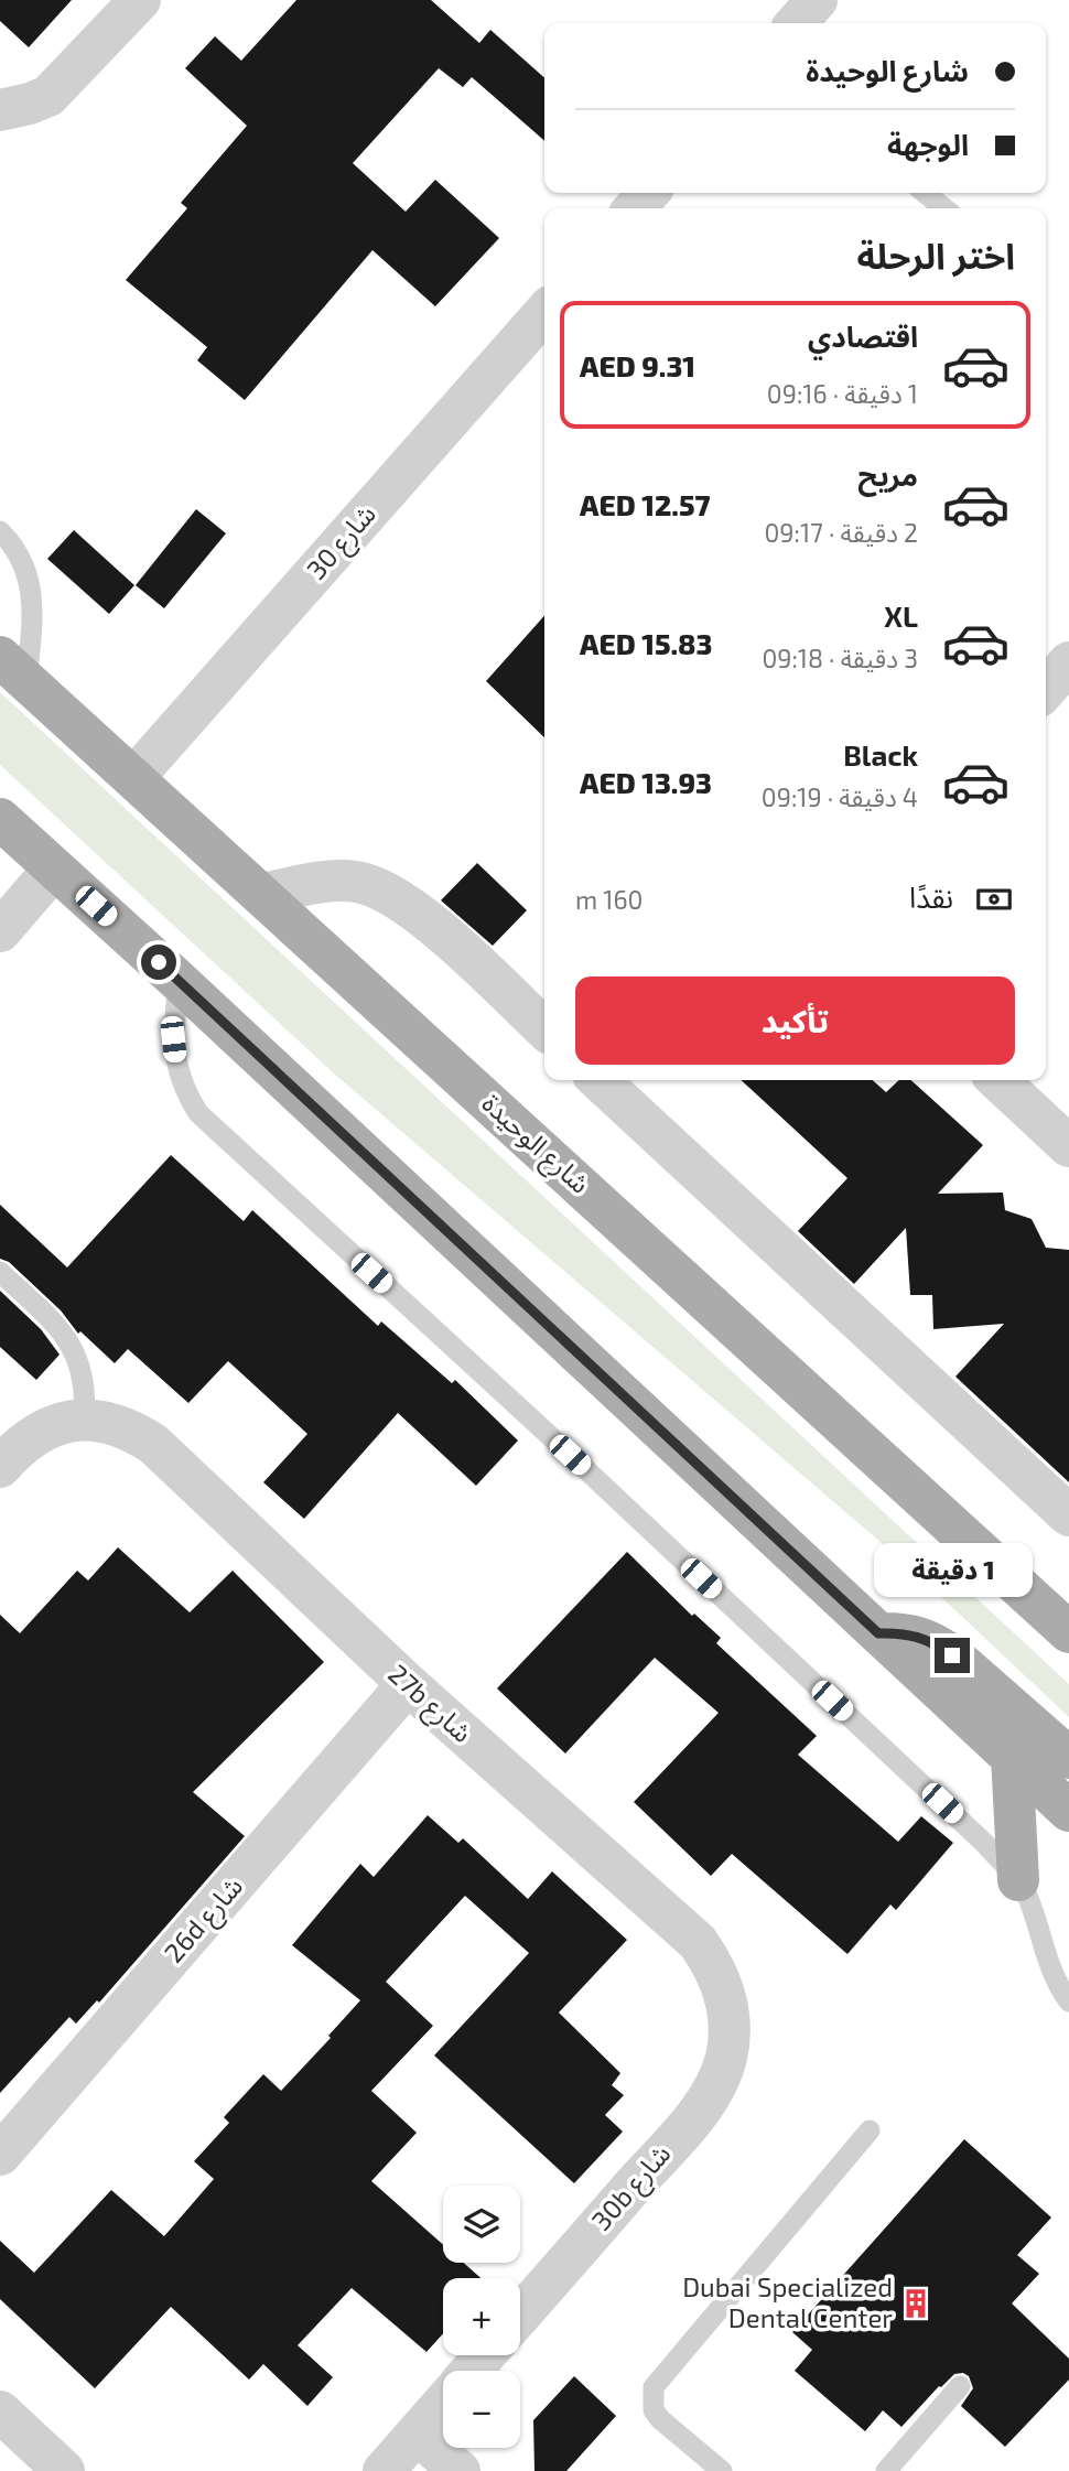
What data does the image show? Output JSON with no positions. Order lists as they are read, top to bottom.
{
  "streets": {
    "main road": ["شارع الوحيدة"],
    "street": [
      "شارع 30",
      "27b شارع",
      "26d شارع",
      "30b شارع"
    ]
  },
  "crossings": [
    ["شارع 30", "شارع الوحيدة"],
    ["27b شارع", "26d شارع"],
    ["27b شارع", "30b شارع"]
  ],
  "places": {
    "building": ["Dubai Specialized Dental Center"]
  },
  "page": {
    "banner": ["شارع الوحيدة", "الوجهة"],
    "heading": "اختر الرحلة",
    "list": [
      {
        "name": "اقتصادي",
        "note": "1 دقيقة · 09:16",
        "value": "AED 9.31"
      },
      {
        "name": "مريح",
        "note": "2 دقيقة · 09:17",
        "value": "AED 12.57"
      },
      {
        "name": "XL",
        "note": "3 دقيقة · 09:18",
        "value": "AED 15.83"
      },
      {
        "name": "Black",
        "note": "4 دقيقة · 09:19",
        "value": "AED 13.93"
      }
    ],
    "pay": ["نقدًا", "160 m"],
    "buttons": "تأكيد",
    "bubble": "1 دقيقة",
    "map_buttons": ["+", "−"]
  }
}
